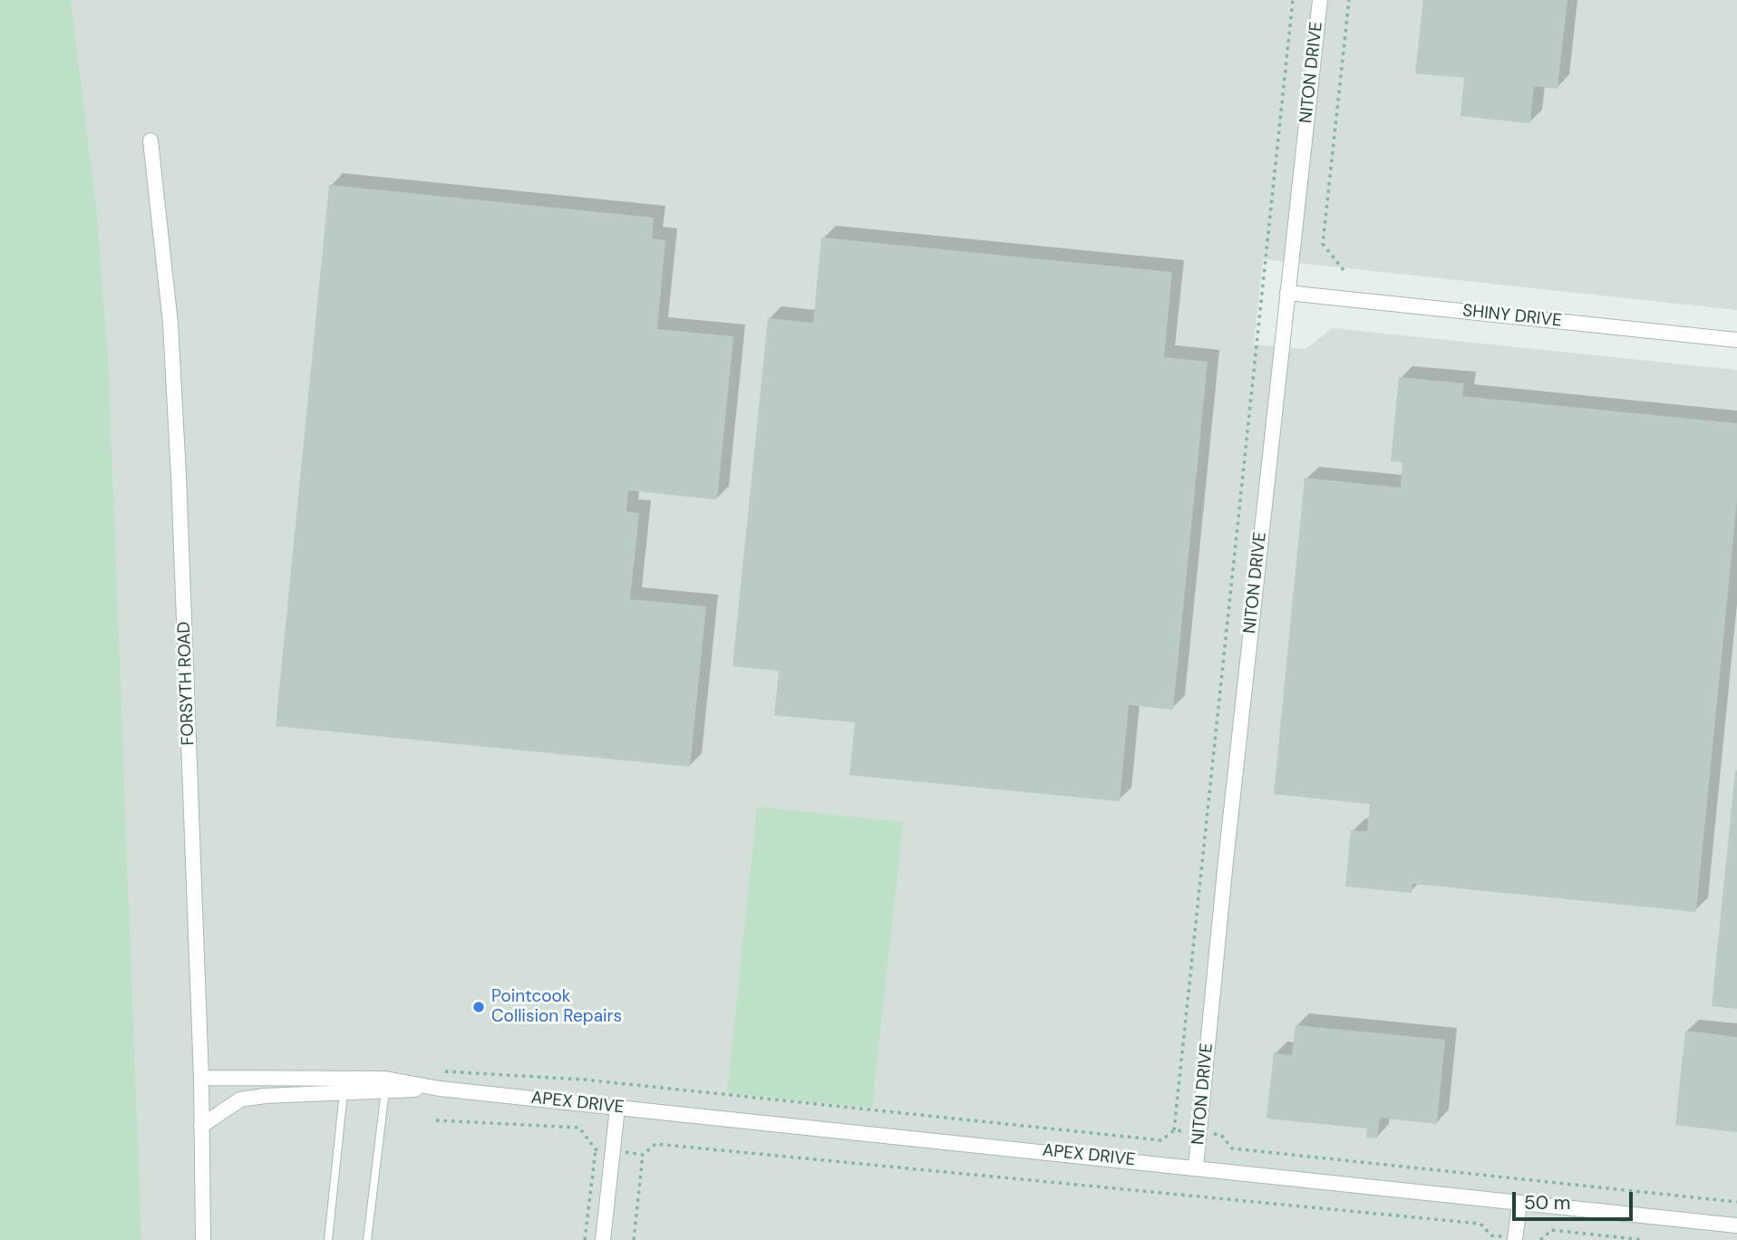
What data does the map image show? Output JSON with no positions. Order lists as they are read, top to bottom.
{
  "streets": {
    "street": [
      "NITON DRIVE",
      "SHINY DRIVE",
      "FORSYTH ROAD",
      "APEX DRIVE"
    ]
  },
  "crossings": [
    ["NITON DRIVE", "SHINY DRIVE"],
    ["NITON DRIVE", "APEX DRIVE"],
    ["FORSYTH ROAD", "APEX DRIVE"]
  ],
  "places": ["Pointcook Collision Repairs"],
  "scale_bar": "50 m"
}
